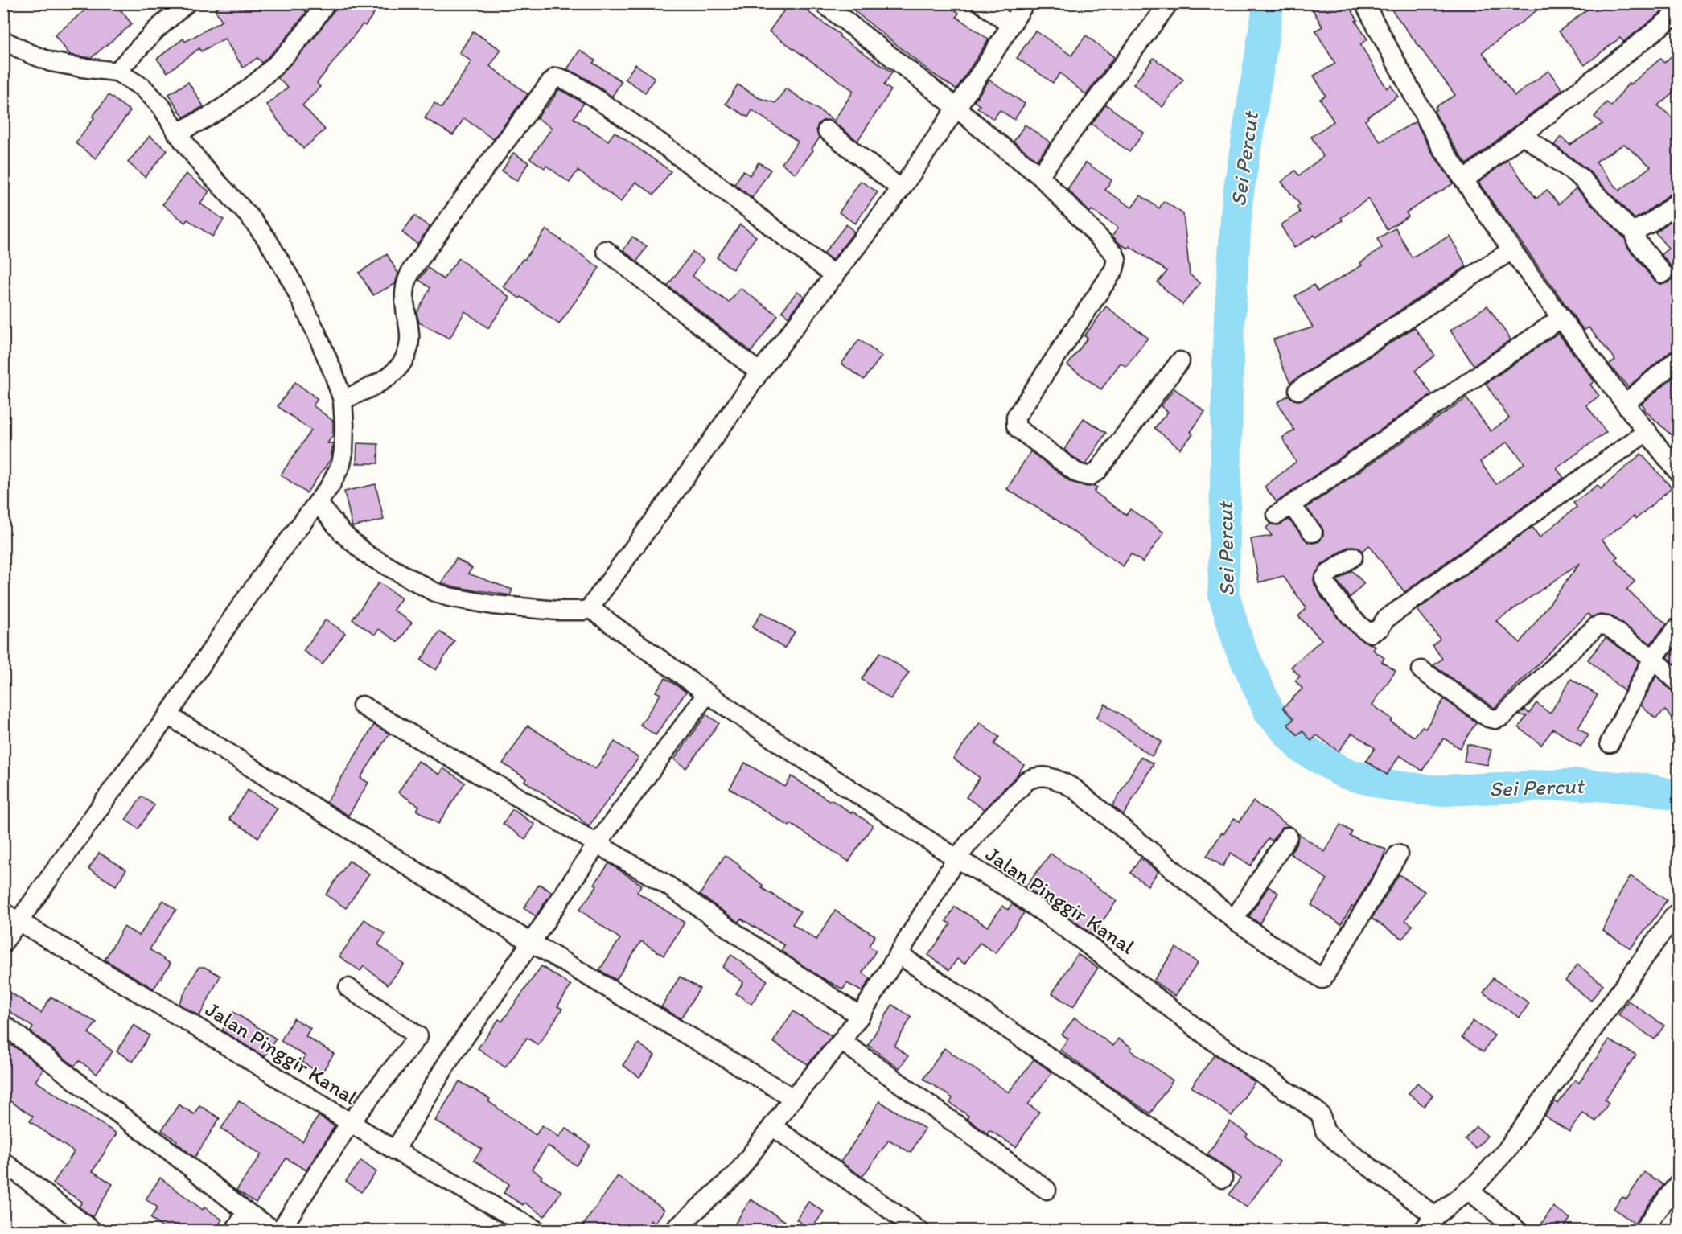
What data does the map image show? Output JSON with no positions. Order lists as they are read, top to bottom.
{
  "streets": {
    "street": ["Jalan Pinggir Kanal"]
  },
  "water": ["Sei Percut"]
}
